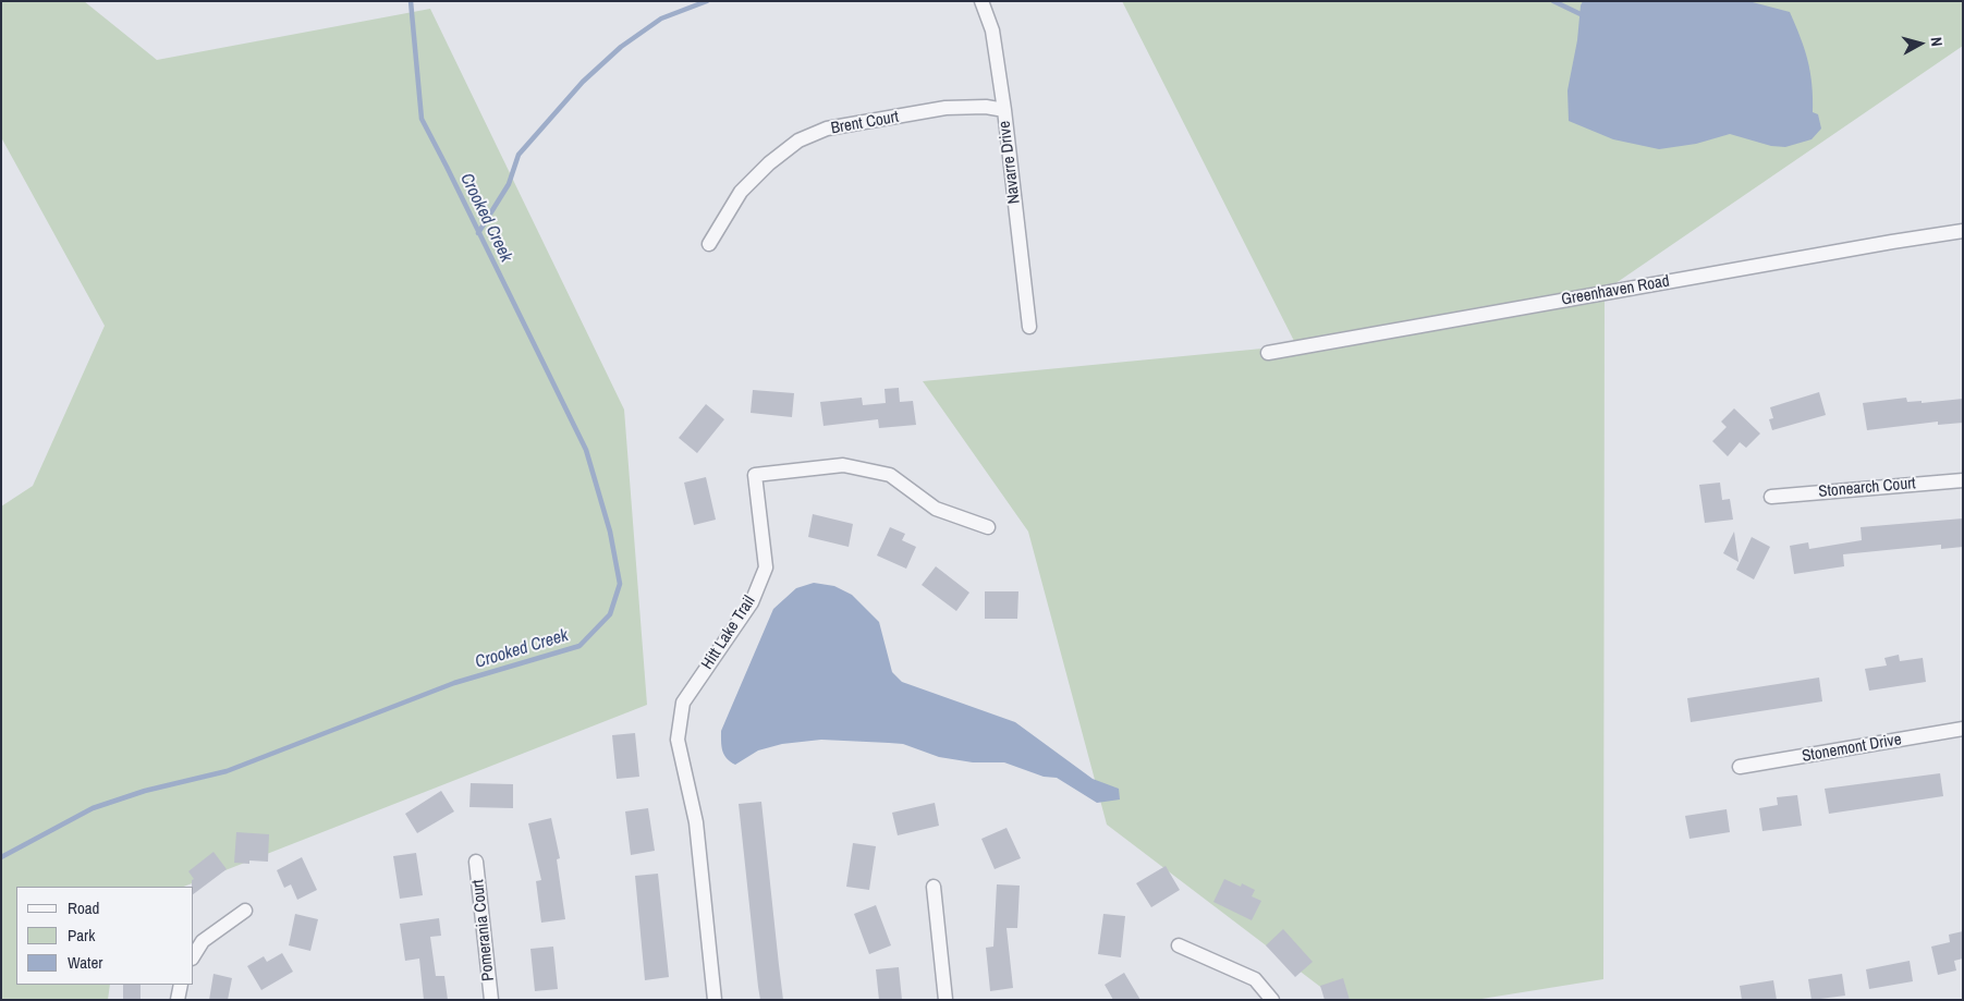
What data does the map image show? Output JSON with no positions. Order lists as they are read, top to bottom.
{
  "streets": {
    "street": [
      "Brent Court",
      "Navarre Drive",
      "Greenhaven Road",
      "Stonearch Court",
      "Hitt Lake Trail",
      "Stonemont Drive",
      "Pomerania Court"
    ]
  },
  "crossings": [
    ["Brent Court", "Navarre Drive"]
  ],
  "water": ["Crooked Creek"],
  "legend": ["Road", "Park", "Water"],
  "north": "right"
}
